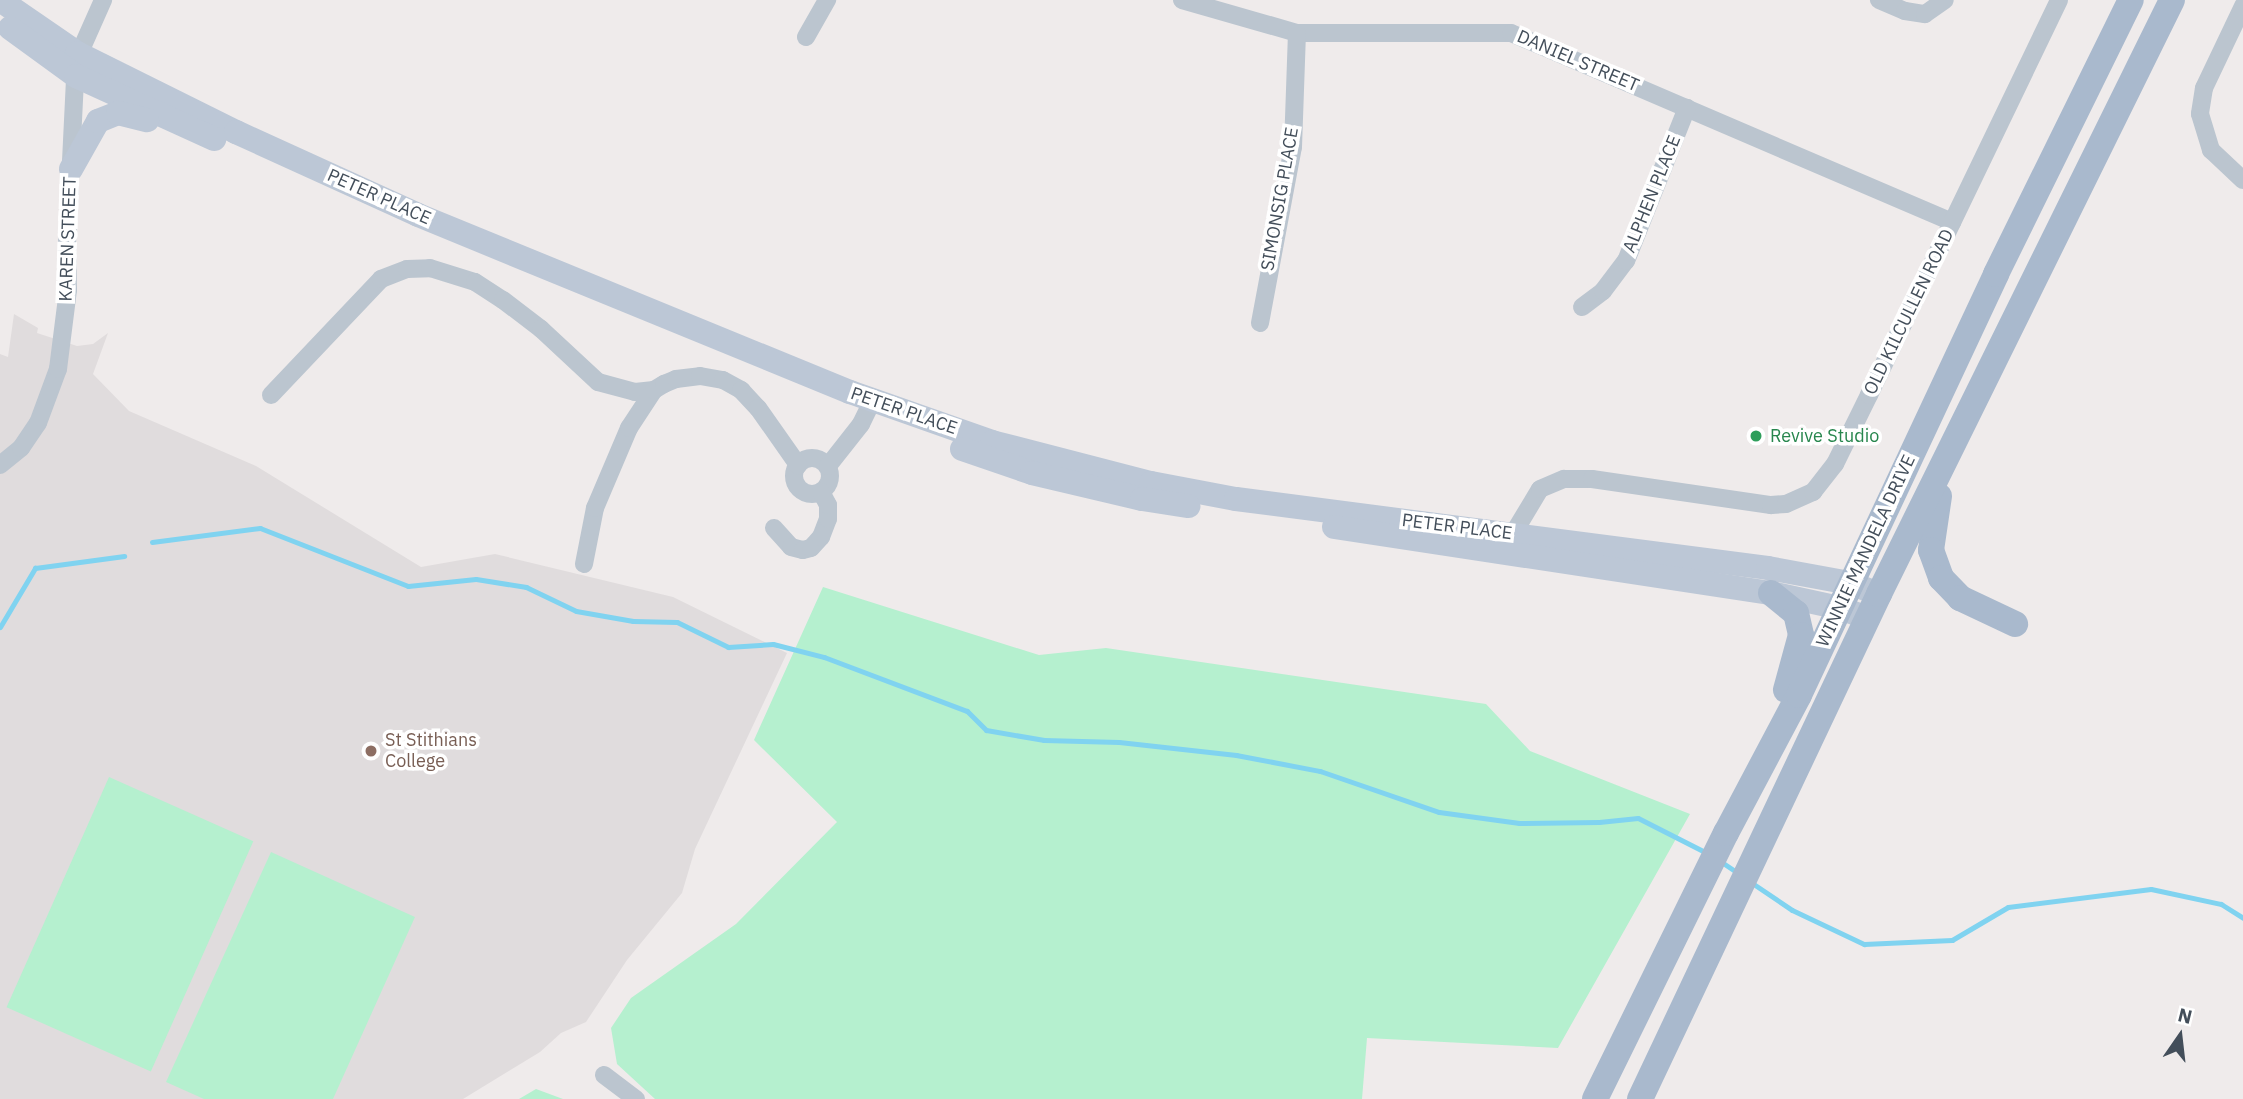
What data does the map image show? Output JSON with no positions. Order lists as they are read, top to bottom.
{
  "streets": {
    "main road": ["PETER PLACE", "WINNIE MANDELA DRIVE"],
    "street": [
      "DANIEL STREET",
      "ALPHEN PLACE",
      "SIMONSIG PLACE",
      "KAREN STREET",
      "OLD KILCULLEN ROAD"
    ]
  },
  "crossings": [
    ["DANIEL STREET", "ALPHEN PLACE"],
    ["DANIEL STREET", "SIMONSIG PLACE"],
    ["DANIEL STREET", "OLD KILCULLEN ROAD"],
    ["PETER PLACE", "KAREN STREET"],
    ["PETER PLACE", "OLD KILCULLEN ROAD"],
    ["PETER PLACE", "WINNIE MANDELA DRIVE"]
  ],
  "places": ["Revive Studio", "St Stithians College"],
  "north": "top"
}
